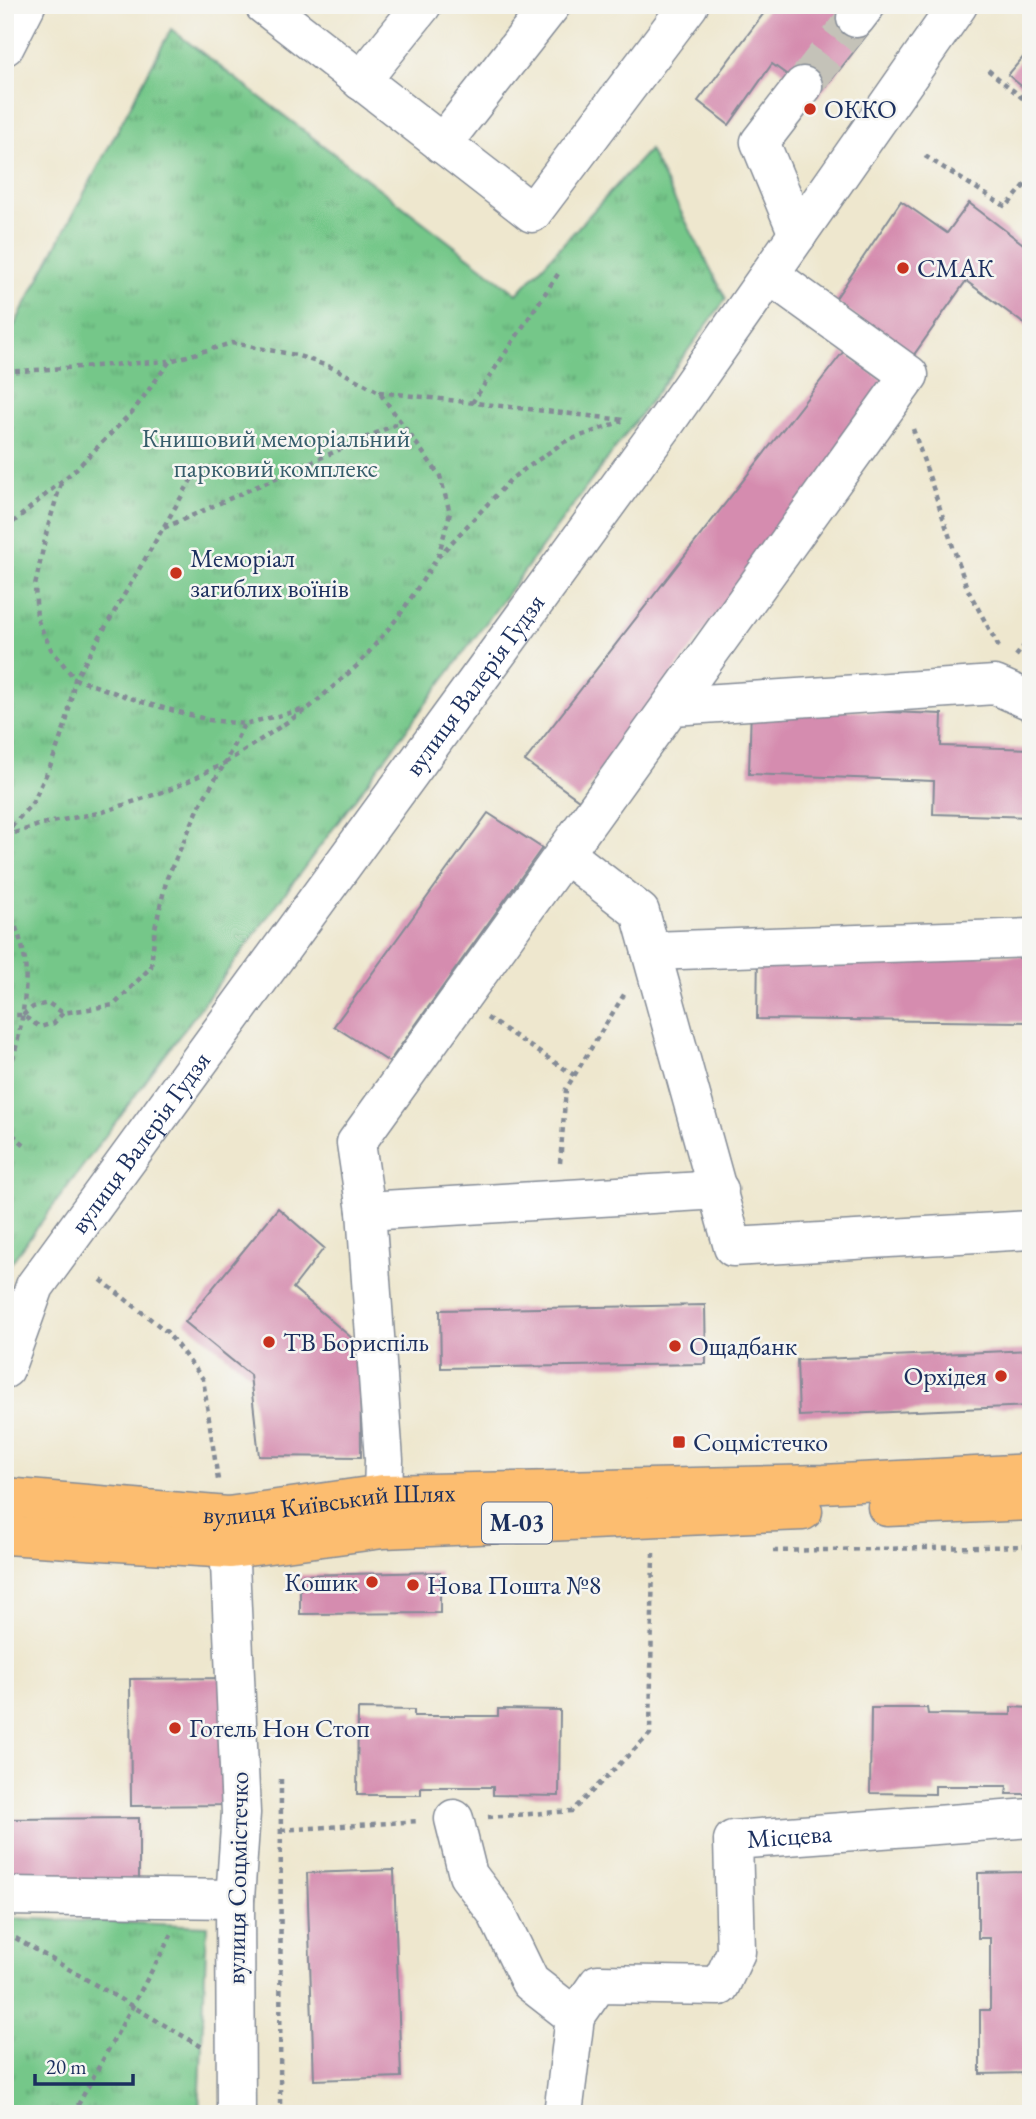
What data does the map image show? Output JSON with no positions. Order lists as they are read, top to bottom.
{
  "streets": {
    "highway": ["вулиця Київський Шлях", "М-03"],
    "street": ["вулиця Валерія Гудзя", "Місцева", "вулиця Соцмістечко"]
  },
  "crossings": [
    ["вулиця Київський Шлях", "вулиця Соцмістечко"]
  ],
  "parks": ["Книшовий меморіальний парковий комплекс"],
  "places": {
    "other": [
      "ОККО",
      "СМАК",
      "Меморіал загиблих воїнів",
      "ТВ Бориспіль",
      "Ощадбанк",
      "Орхідея",
      "Кошик",
      "Нова Пошта №8",
      "Готель Нон Стоп"
    ],
    "transit": ["Соцмістечко"]
  },
  "scale_bar": "20 m"
}
